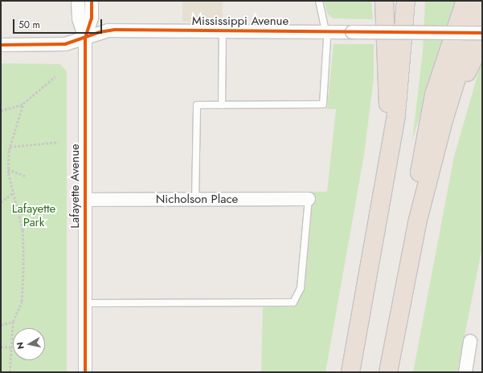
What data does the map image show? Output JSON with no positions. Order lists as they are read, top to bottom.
{
  "streets": {
    "street": ["Mississippi Avenue", "Lafayette Avenue", "Nicholson Place"]
  },
  "crossings": [
    ["Mississippi Avenue", "Lafayette Avenue"],
    ["Lafayette Avenue", "Nicholson Place"]
  ],
  "parks": ["Lafayette Park"],
  "scale_bar": "50 m",
  "north": "left"
}
